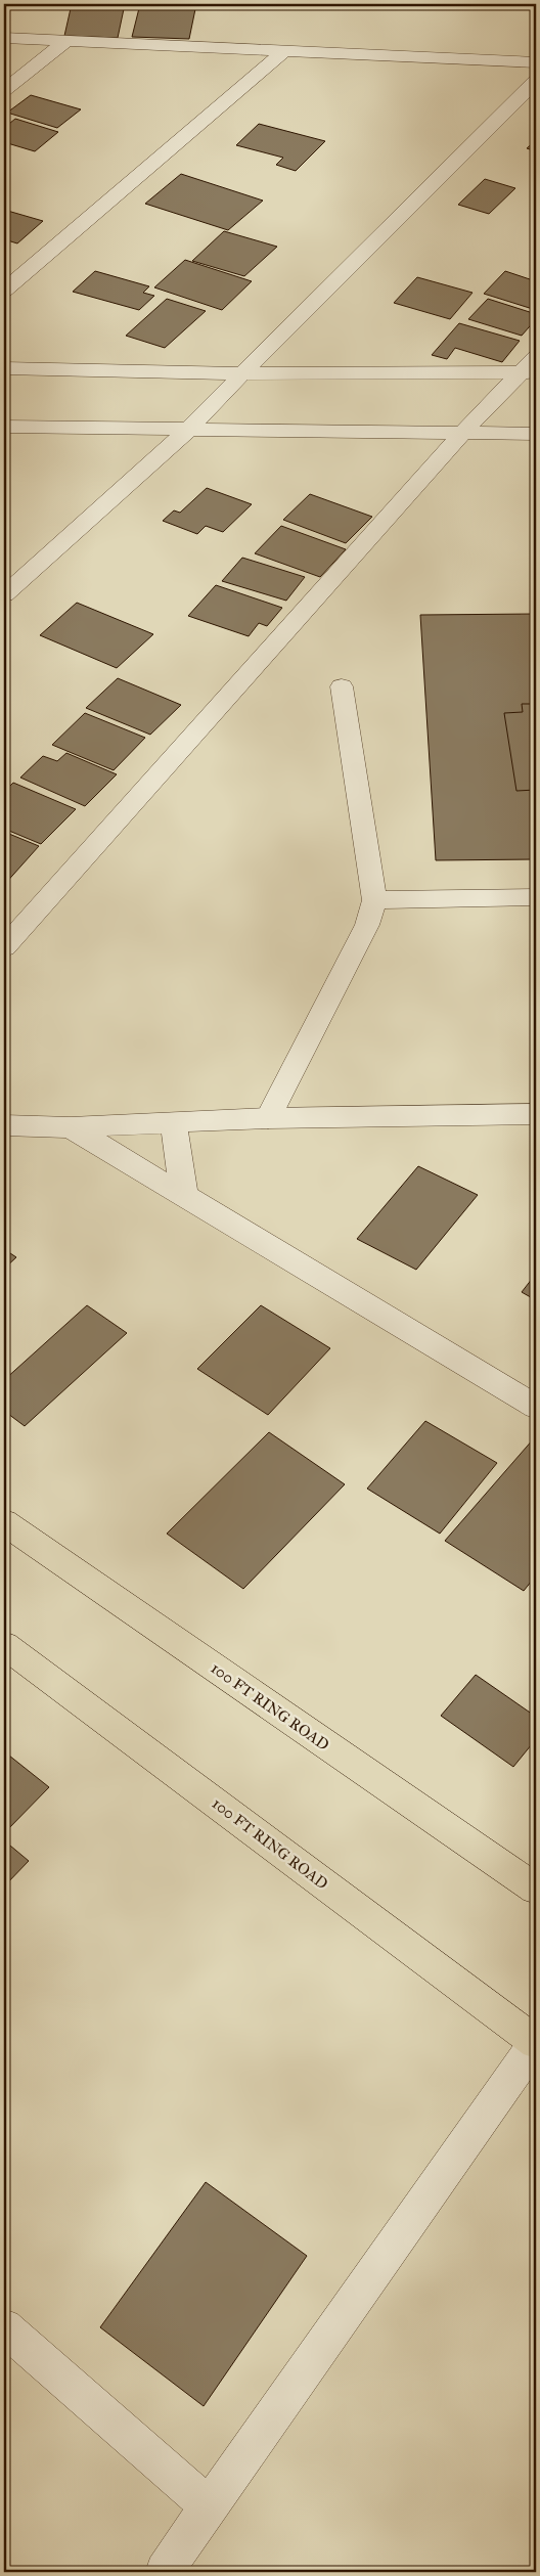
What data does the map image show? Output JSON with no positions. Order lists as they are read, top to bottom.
{
  "streets": {
    "main road": ["100 FT RING ROAD"]
  }
}
